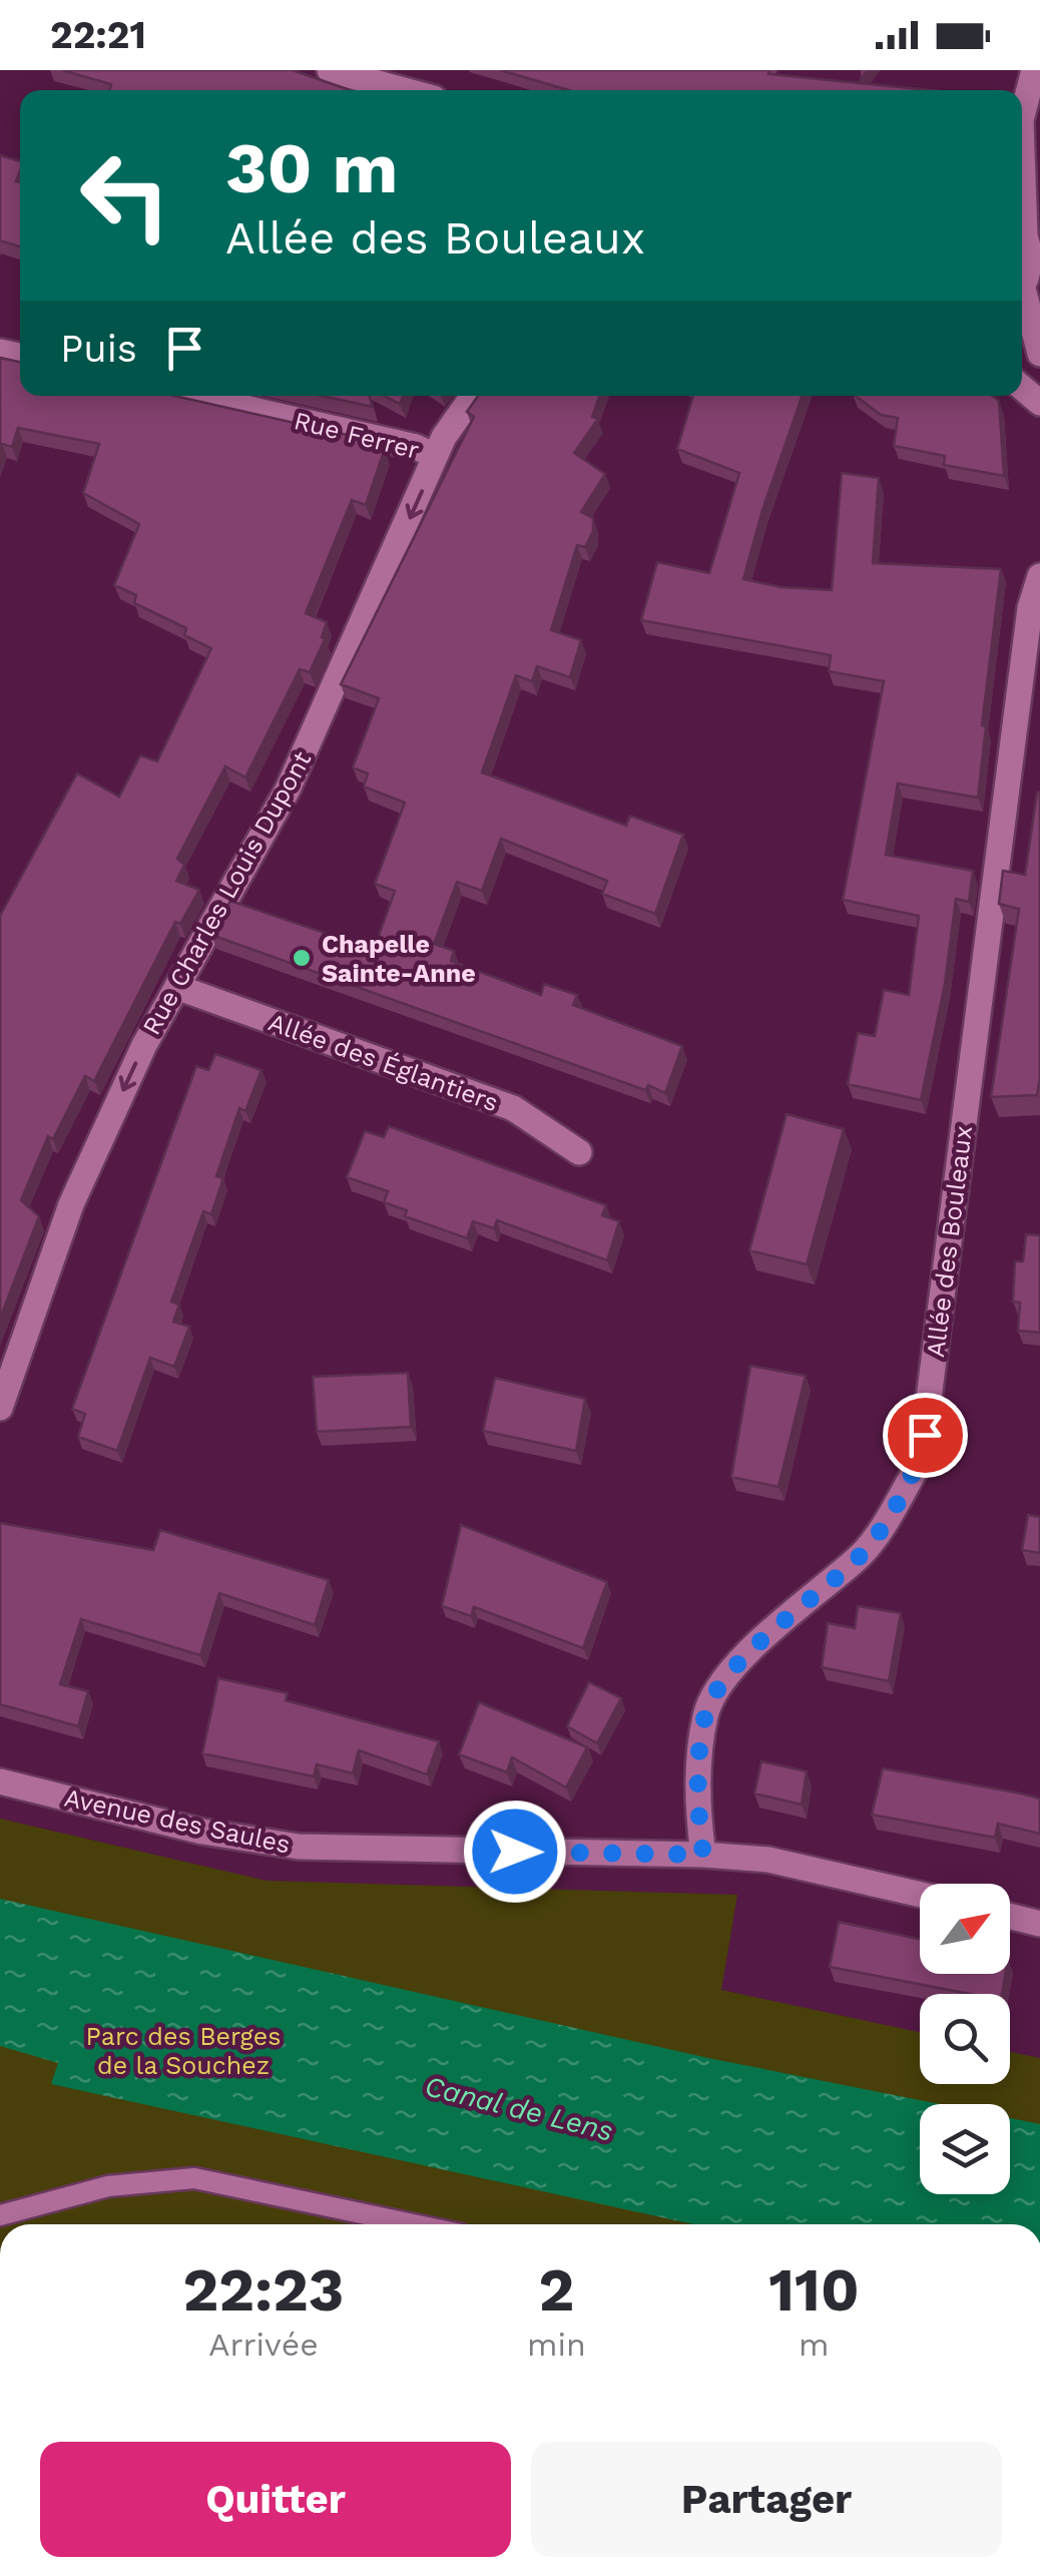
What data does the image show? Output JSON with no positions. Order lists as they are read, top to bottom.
{
  "streets": {
    "street": [
      "Rue Ferrer",
      "Rue Charles Louis Dupont",
      "Allée des Églantiers",
      "Allée des Bouleaux",
      "Avenue des Saules"
    ]
  },
  "crossings": [
    ["Rue Ferrer", "Rue Charles Louis Dupont"],
    ["Rue Charles Louis Dupont", "Allée des Églantiers"],
    ["Allée des Bouleaux", "Avenue des Saules"]
  ],
  "one_way": ["Rue Charles Louis Dupont"],
  "water": ["Canal de Lens"],
  "parks": ["Parc des Berges de la Souchez"],
  "places": ["Chapelle Sainte-Anne"],
  "north": "top right",
  "page": {
    "status": "22:21",
    "turn": ["30 m", "Allée des Bouleaux"],
    "then": "Puis",
    "eta": [
      "22:23",
      "Arrivée",
      "2",
      "min",
      "110",
      "m"
    ],
    "buttons": ["Quitter", "Partager"]
  }
}
